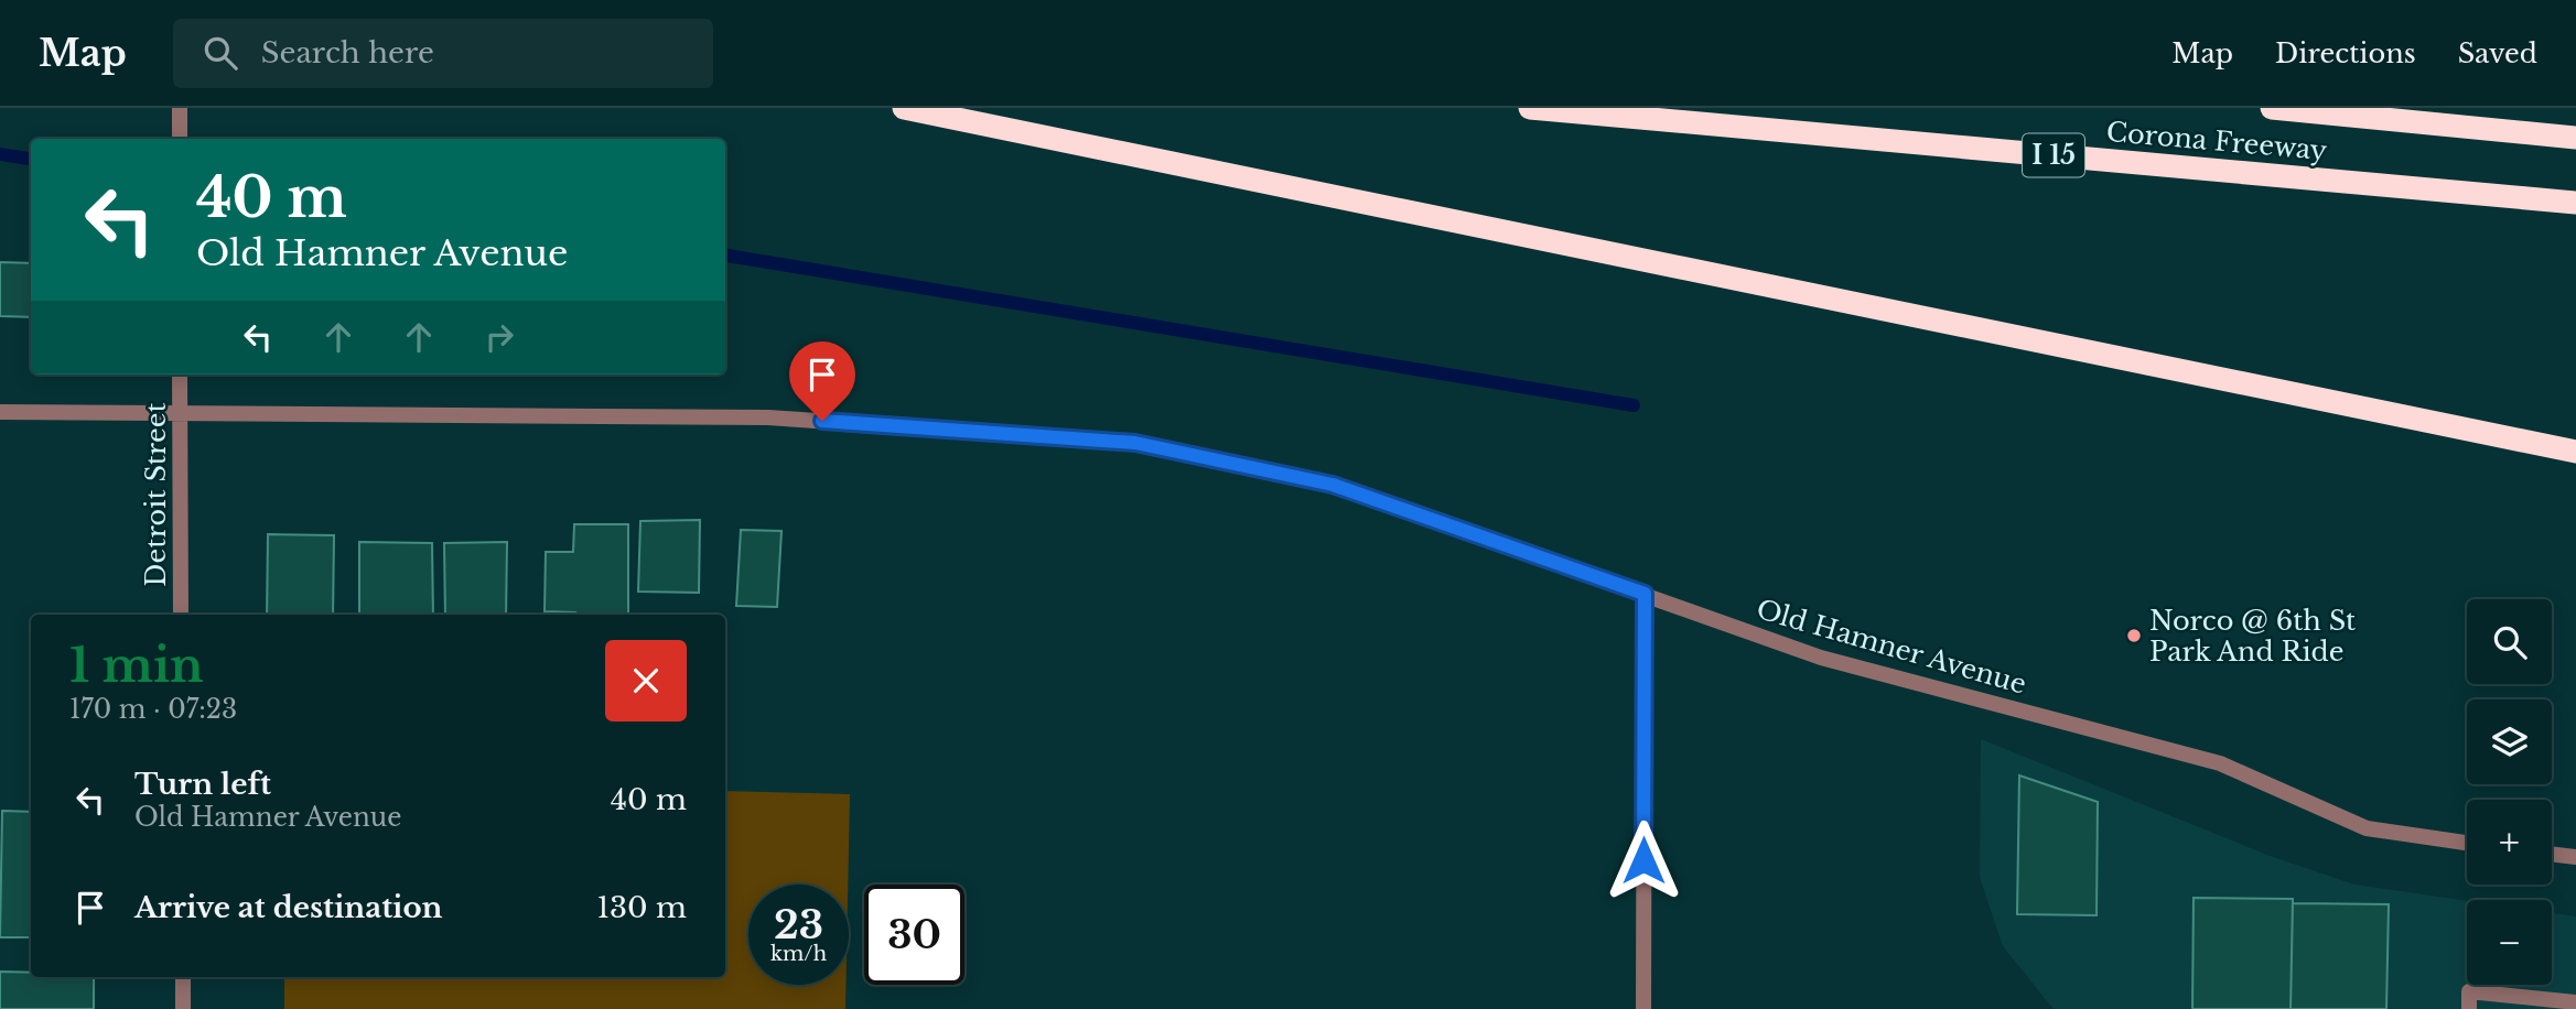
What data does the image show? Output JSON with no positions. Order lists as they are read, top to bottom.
{
  "streets": {
    "highway": ["Corona Freeway", "I 15"],
    "street": ["Detroit Street", "Old Hamner Avenue"]
  },
  "crossings": [
    ["Detroit Street", "Old Hamner Avenue"]
  ],
  "places": ["Norco @ 6th St Park And Ride"],
  "page": {
    "header": "Map",
    "search": "Search here",
    "nav": ["Map", "Directions", "Saved"],
    "turn": ["40 m", "Old Hamner Avenue"],
    "map_buttons": ["+", "−"],
    "heading": ["1 min", "170 m · 07:23"],
    "list": [
      {
        "name": "Turn left",
        "note": "Old Hamner Avenue",
        "value": "40 m"
      },
      {
        "name": "Arrive at destination",
        "value": "130 m"
      }
    ],
    "speed": "23 km/h",
    "limit": "30"
  }
}
